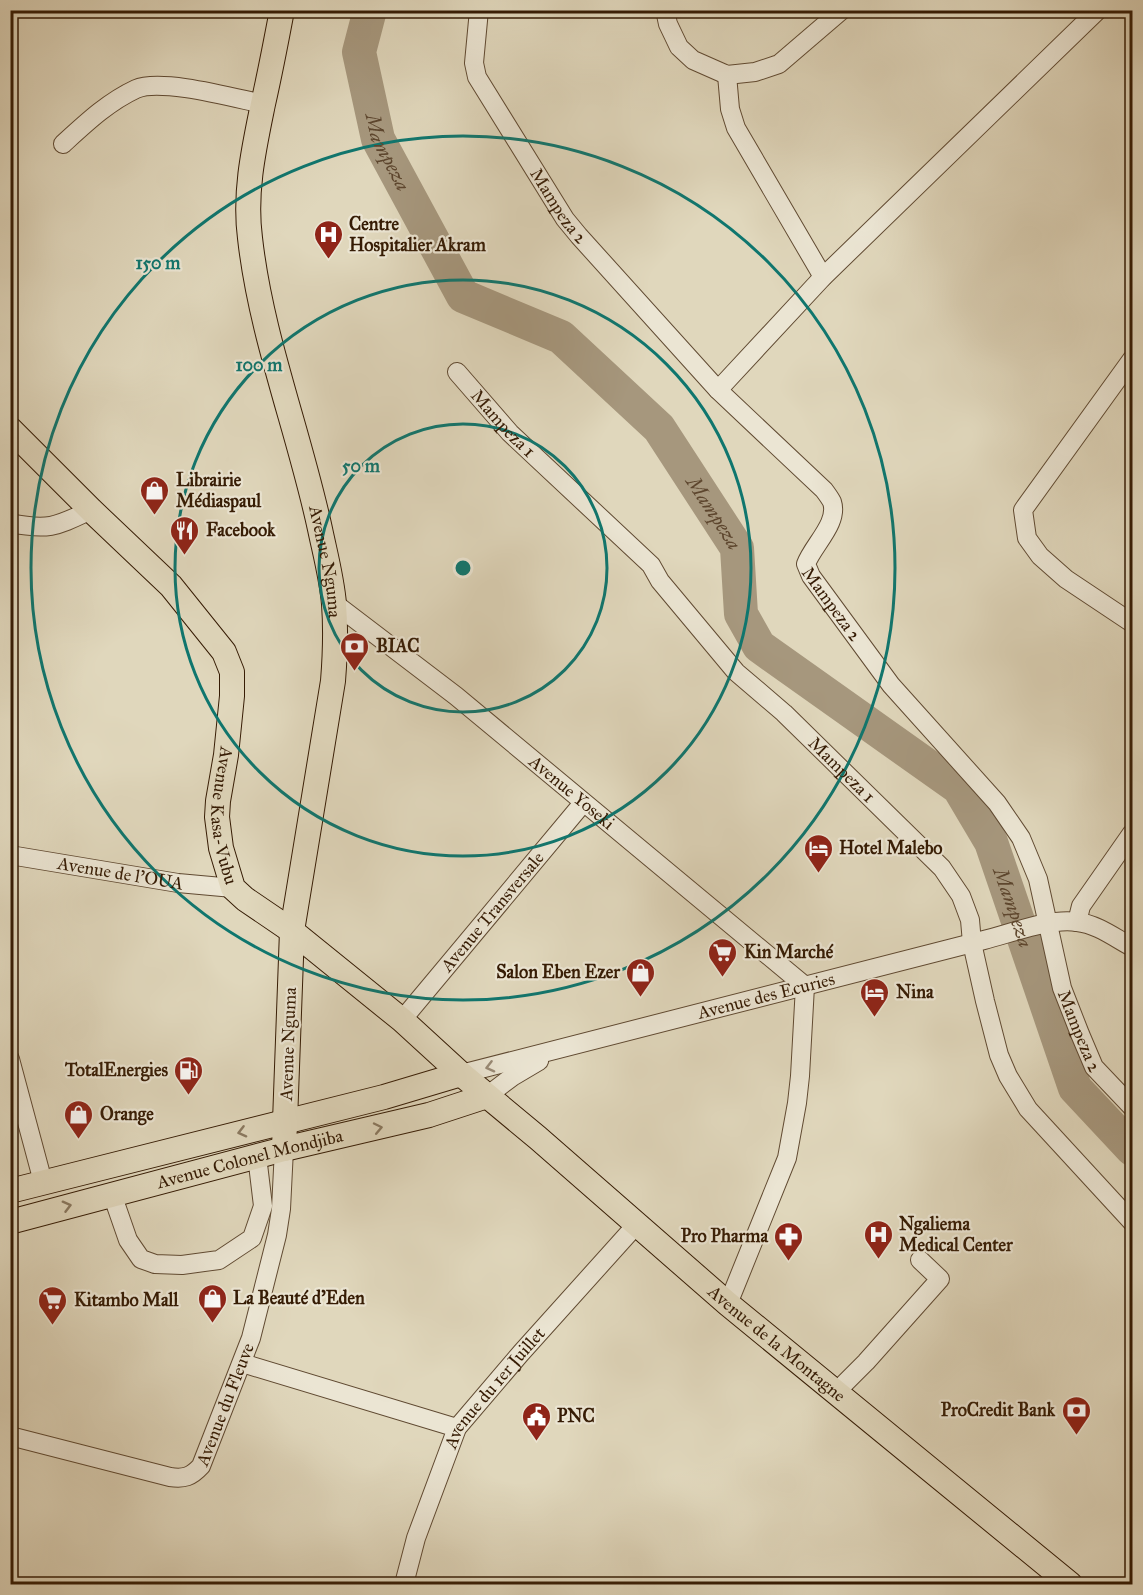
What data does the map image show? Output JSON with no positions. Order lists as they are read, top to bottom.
{
  "streets": {
    "main road": [
      "Avenue Nguma",
      "Avenue Kasa-Vubu",
      "Avenue Colonel Mondjiba",
      "Avenue de la Montagne"
    ],
    "street": [
      "Mampeza 2",
      "Mampeza 1",
      "Avenue Yoseki",
      "Avenue de l’OUA",
      "Avenue Transversale",
      "Avenue des Ecuries",
      "Avenue du 1er Juillet",
      "Avenue du Fleuve"
    ]
  },
  "crossings": [
    ["Mampeza 2", "Avenue des Ecuries"],
    ["Mampeza 1", "Avenue des Ecuries"],
    ["Avenue Nguma", "Avenue Yoseki"],
    ["Avenue Nguma", "Avenue Kasa-Vubu"],
    ["Avenue Nguma", "Avenue Colonel Mondjiba"],
    ["Avenue Nguma", "Avenue du Fleuve"],
    ["Avenue Yoseki", "Avenue Transversale"],
    ["Avenue Yoseki", "Avenue des Ecuries"],
    ["Avenue Kasa-Vubu", "Avenue de l’OUA"],
    ["Avenue Kasa-Vubu", "Avenue Transversale"],
    ["Avenue Kasa-Vubu", "Avenue des Ecuries"],
    ["Avenue Kasa-Vubu", "Avenue Colonel Mondjiba"],
    ["Avenue Kasa-Vubu", "Avenue de la Montagne"],
    ["Avenue des Ecuries", "Avenue Colonel Mondjiba"],
    ["Avenue des Ecuries", "Avenue de la Montagne"],
    ["Avenue Colonel Mondjiba", "Avenue de la Montagne"],
    ["Avenue Colonel Mondjiba", "Avenue du Fleuve"],
    ["Avenue de la Montagne", "Avenue du 1er Juillet"]
  ],
  "water": ["Mampeza"],
  "places": {
    "hospital": ["Centre Hospitalier Akram", "Ngaliema Medical Center"],
    "shop": [
      "Librairie Médiaspaul",
      "Salon Eben Ezer",
      "Orange",
      "La Beauté d'Eden"
    ],
    "restaurant": ["Facebook"],
    "bank": ["BIAC", "ProCredit Bank"],
    "hotel": ["Hotel Malebo", "Nina"],
    "supermarket": ["Kin Marché", "Kitambo Mall"],
    "fuel station": ["TotalEnergies"],
    "pharmacy": ["Pro Pharma"],
    "public building": ["PNC"]
  },
  "rings": ["150 m", "100 m", "50 m"]
}
